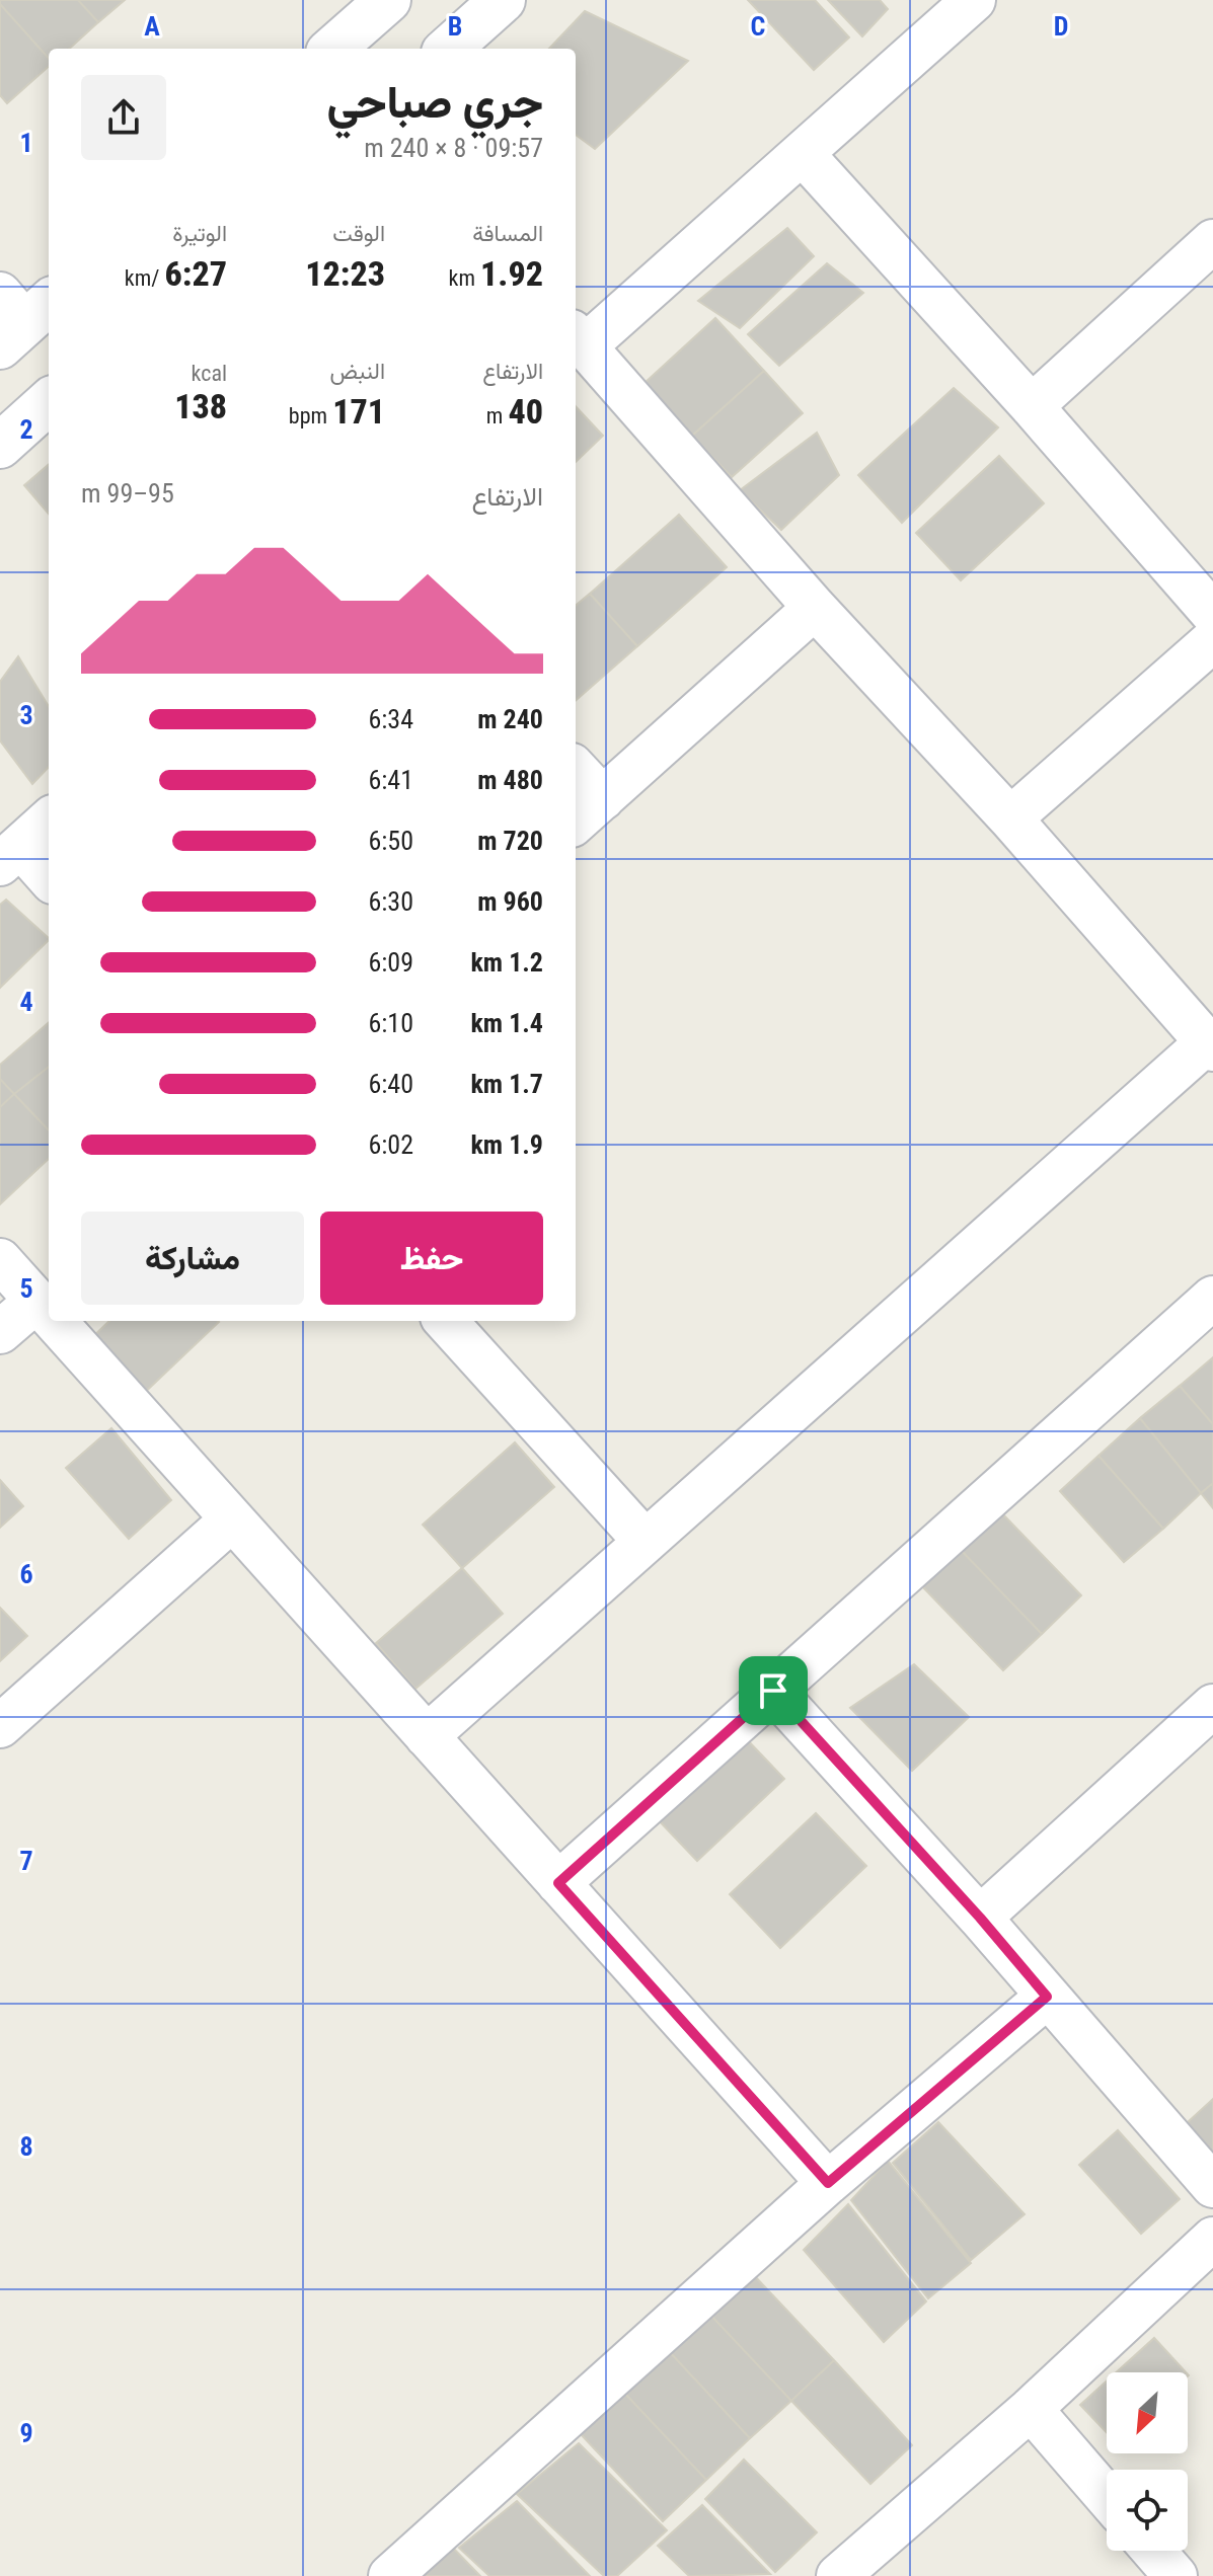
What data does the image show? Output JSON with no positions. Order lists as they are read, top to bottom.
{
  "north": "bottom left",
  "page": {
    "heading": ["جري صباحي", "09:57 · 8 × 240 m"],
    "stats": [
      ["المسافة", "1.92 km"],
      ["الوقت", "12:23"],
      ["الوتيرة", "6:27 /km"],
      ["الارتفاع", "40 m"],
      ["النبض", "171 bpm"],
      ["kcal", "138"]
    ],
    "chart": ["الارتفاع", "95–99 m"],
    "list": [
      {
        "name": "240 m",
        "note": "6:34"
      },
      {
        "name": "480 m",
        "note": "6:41"
      },
      {
        "name": "720 m",
        "note": "6:50"
      },
      {
        "name": "960 m",
        "note": "6:30"
      },
      {
        "name": "1.2 km",
        "note": "6:09"
      },
      {
        "name": "1.4 km",
        "note": "6:10"
      },
      {
        "name": "1.7 km",
        "note": "6:40"
      },
      {
        "name": "1.9 km",
        "note": "6:02"
      }
    ],
    "buttons": ["حفظ", "مشاركة"]
  },
  "grid": {
    "columns": [
      "A",
      "B",
      "C",
      "D"
    ],
    "rows": [
      "1",
      "2",
      "3",
      "4",
      "5",
      "6",
      "7",
      "8",
      "9"
    ]
  }
}
